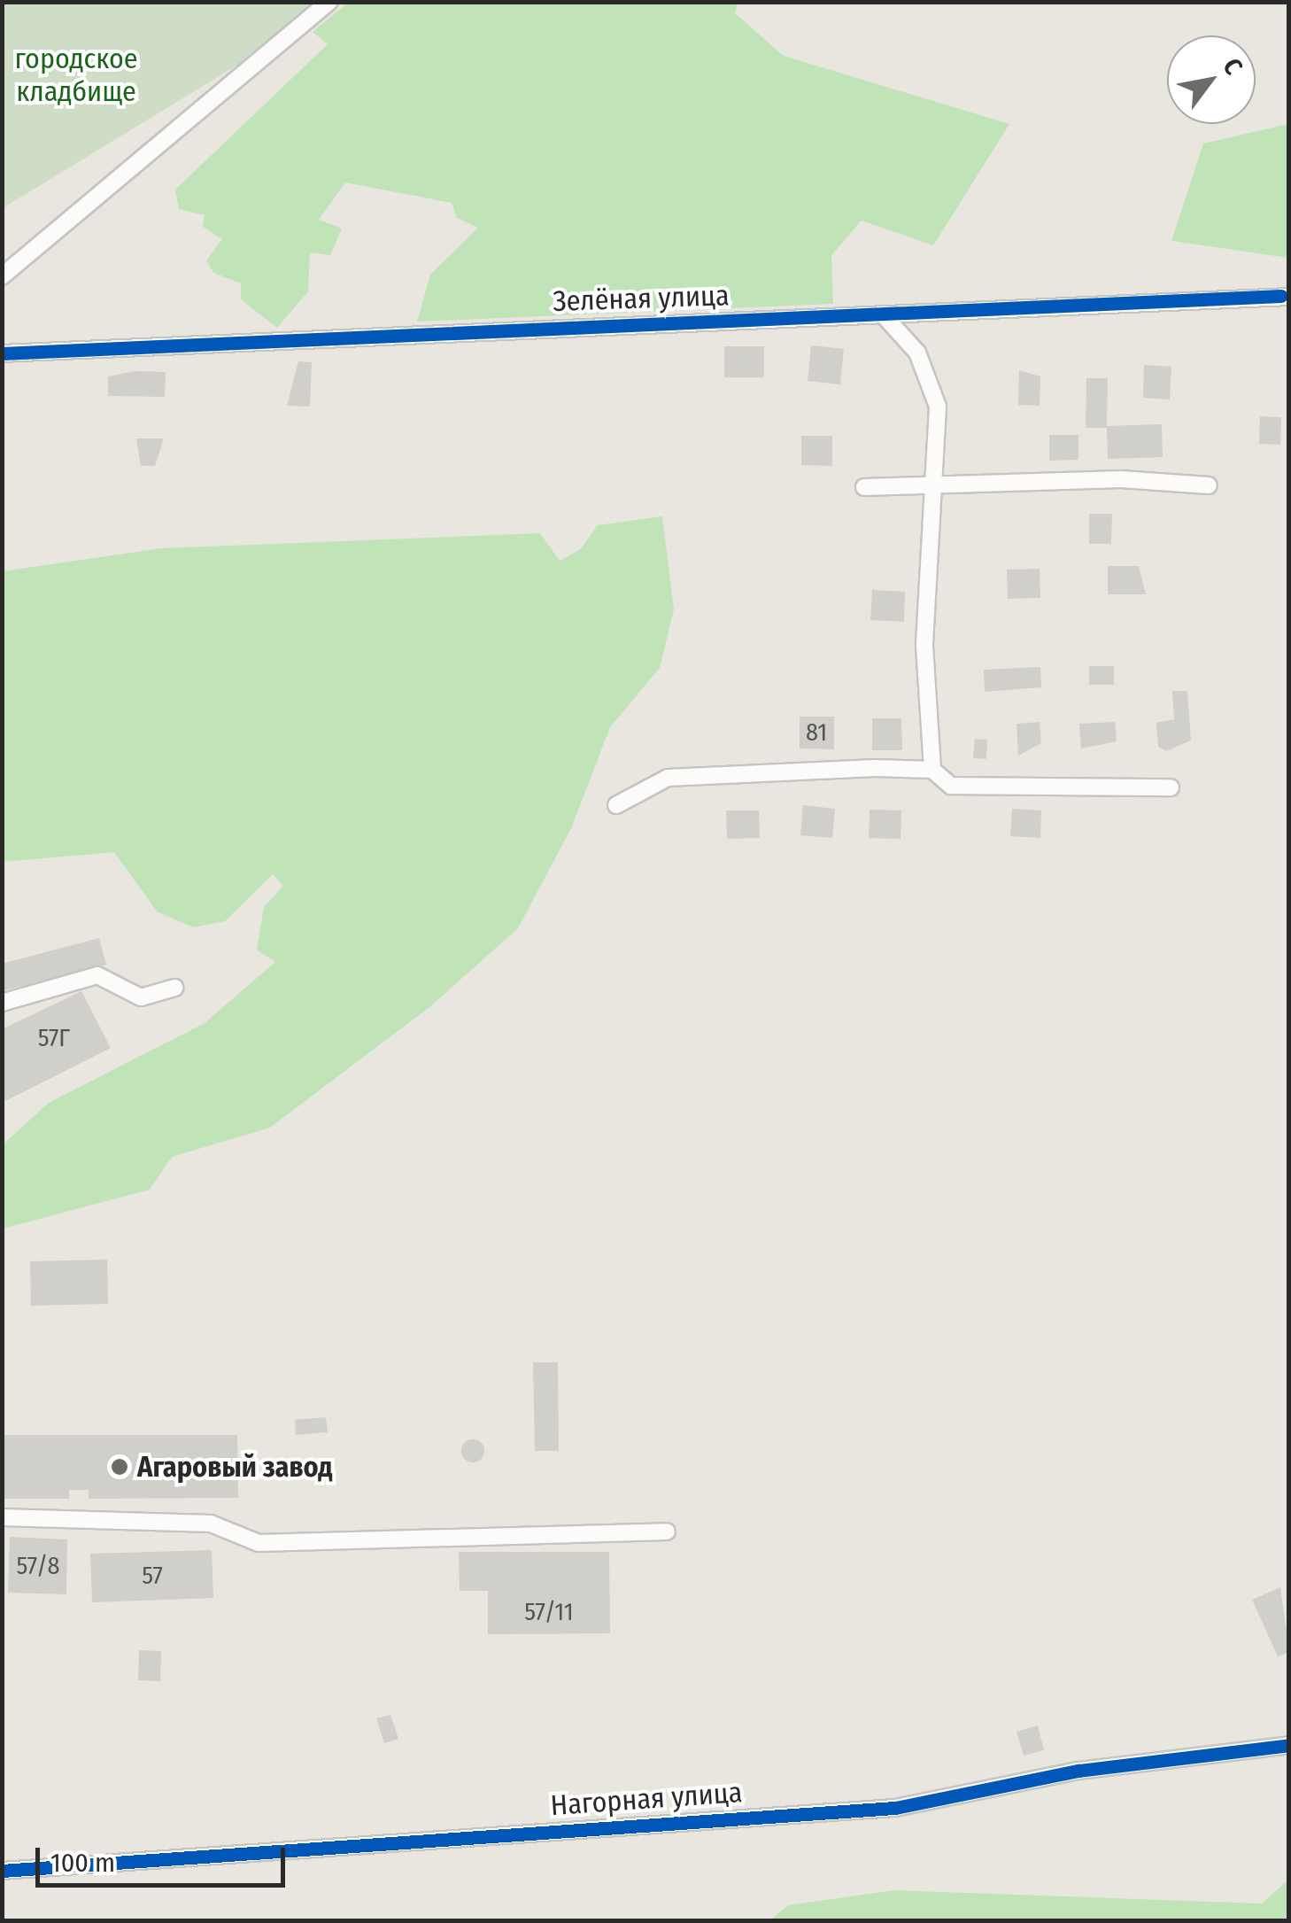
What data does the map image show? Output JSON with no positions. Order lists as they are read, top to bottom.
{
  "streets": {
    "street": ["Зелёная улица", "Нагорная улица"]
  },
  "parks": ["городское кладбище"],
  "places": ["Агаровый завод"],
  "house_numbers": [
    "81",
    "57Г",
    "57/8",
    "57",
    "57/11"
  ],
  "scale_bar": "100 m",
  "north": "top right"
}
